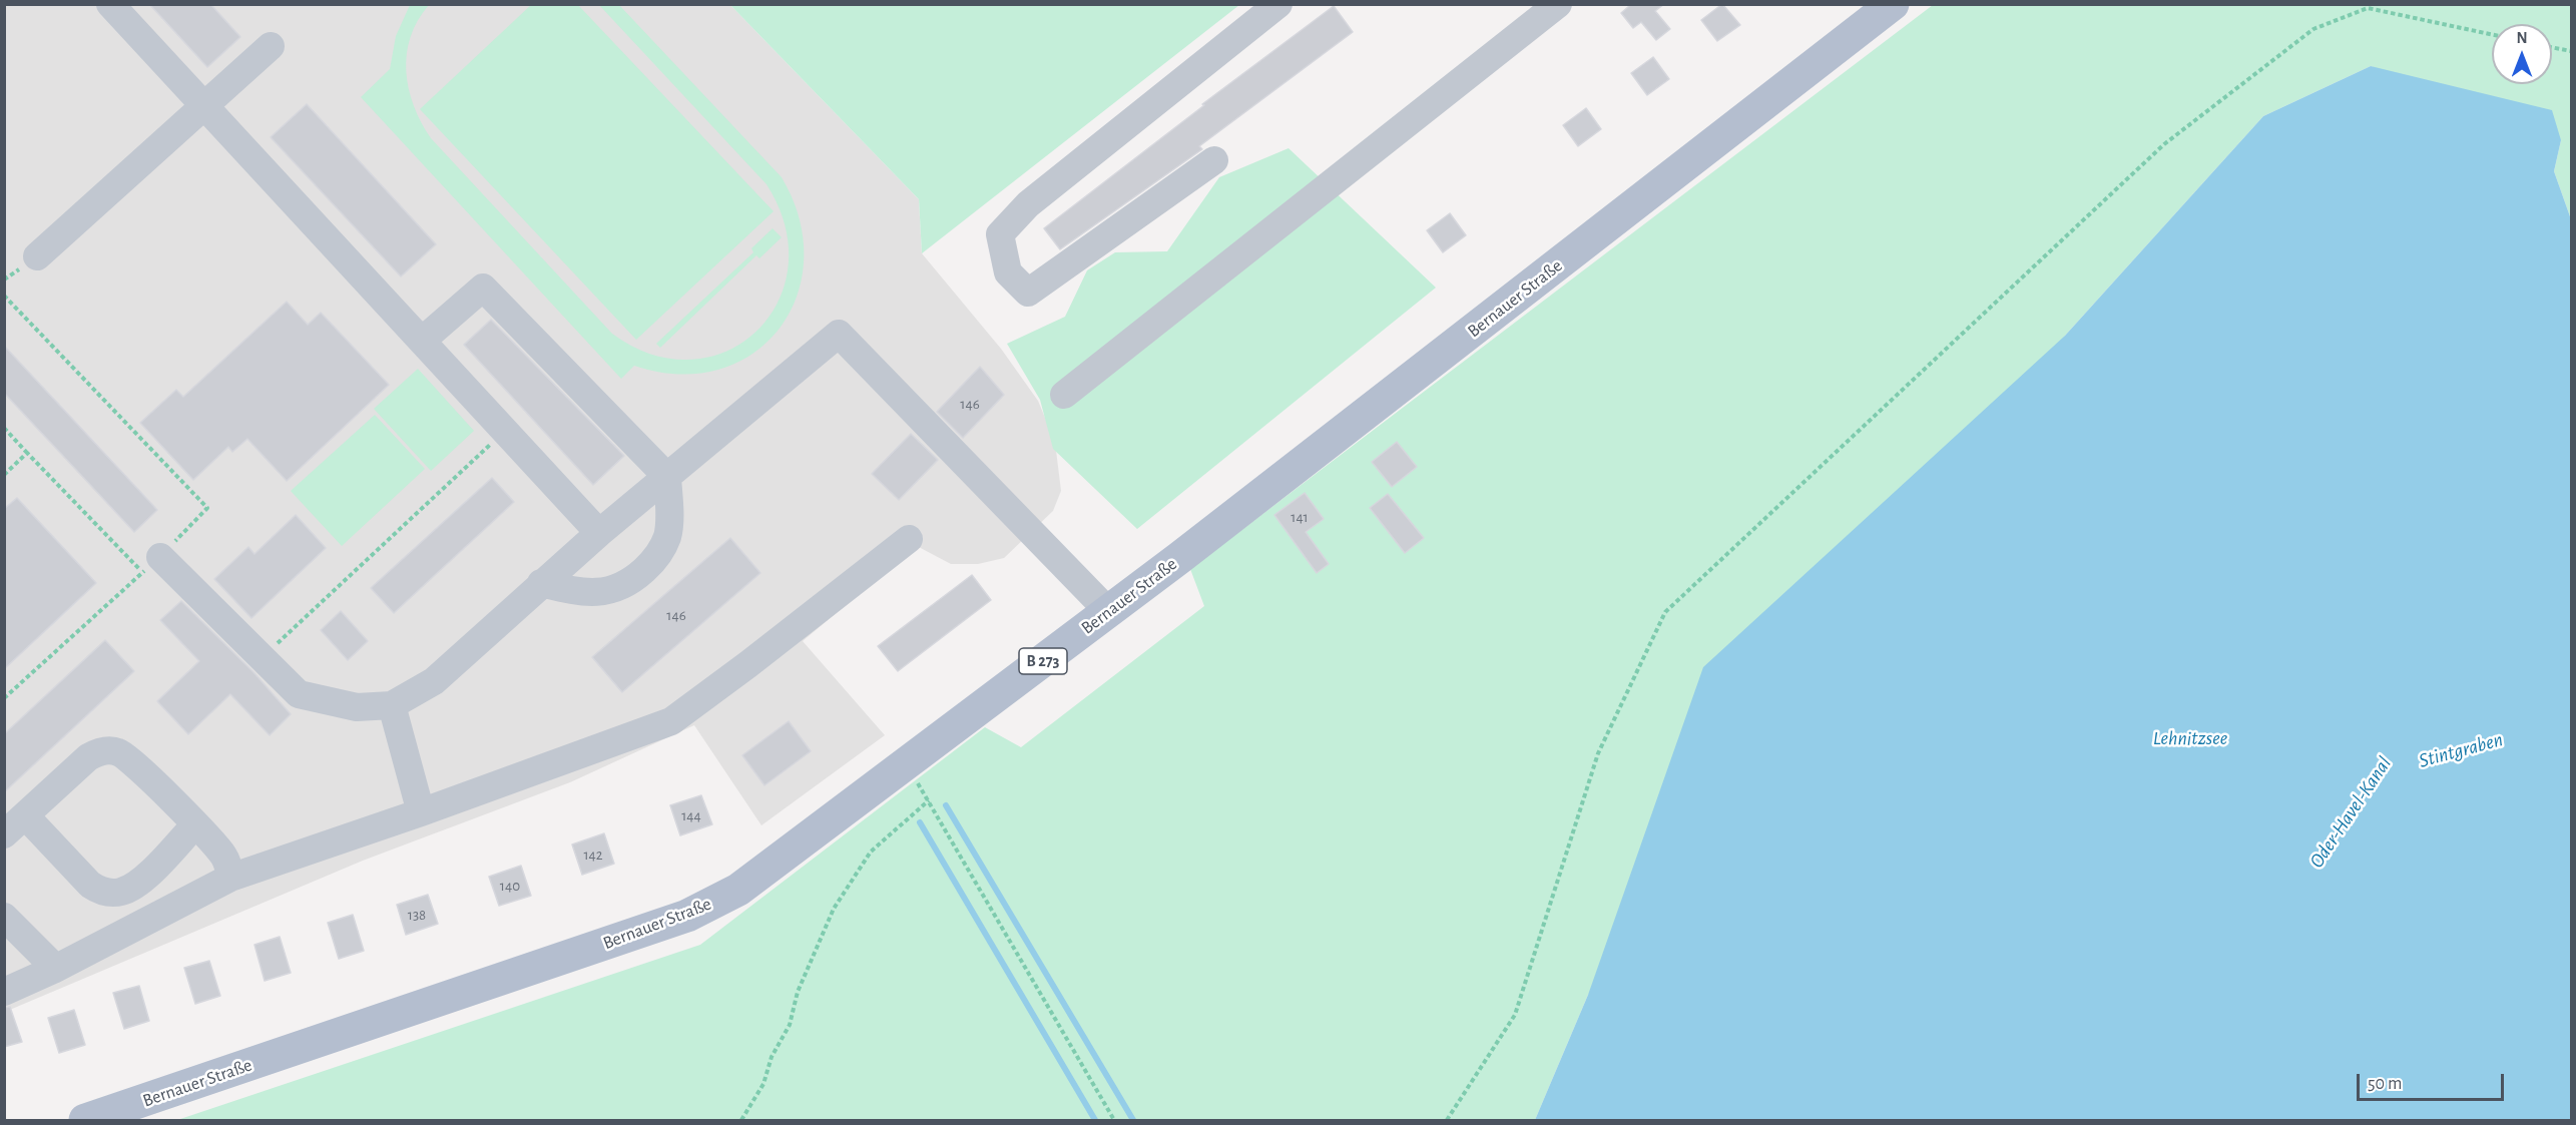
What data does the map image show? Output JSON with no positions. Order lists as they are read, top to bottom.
{
  "streets": {
    "main road": ["Bernauer Straße", "B 273"]
  },
  "water": ["Lehnitzsee", "Stintgraben", "Oder-Havel-Kanal"],
  "house_numbers": [
    "146",
    "141",
    "146",
    "144",
    "142",
    "140",
    "138"
  ],
  "scale_bar": "50 m",
  "north": "top"
}
